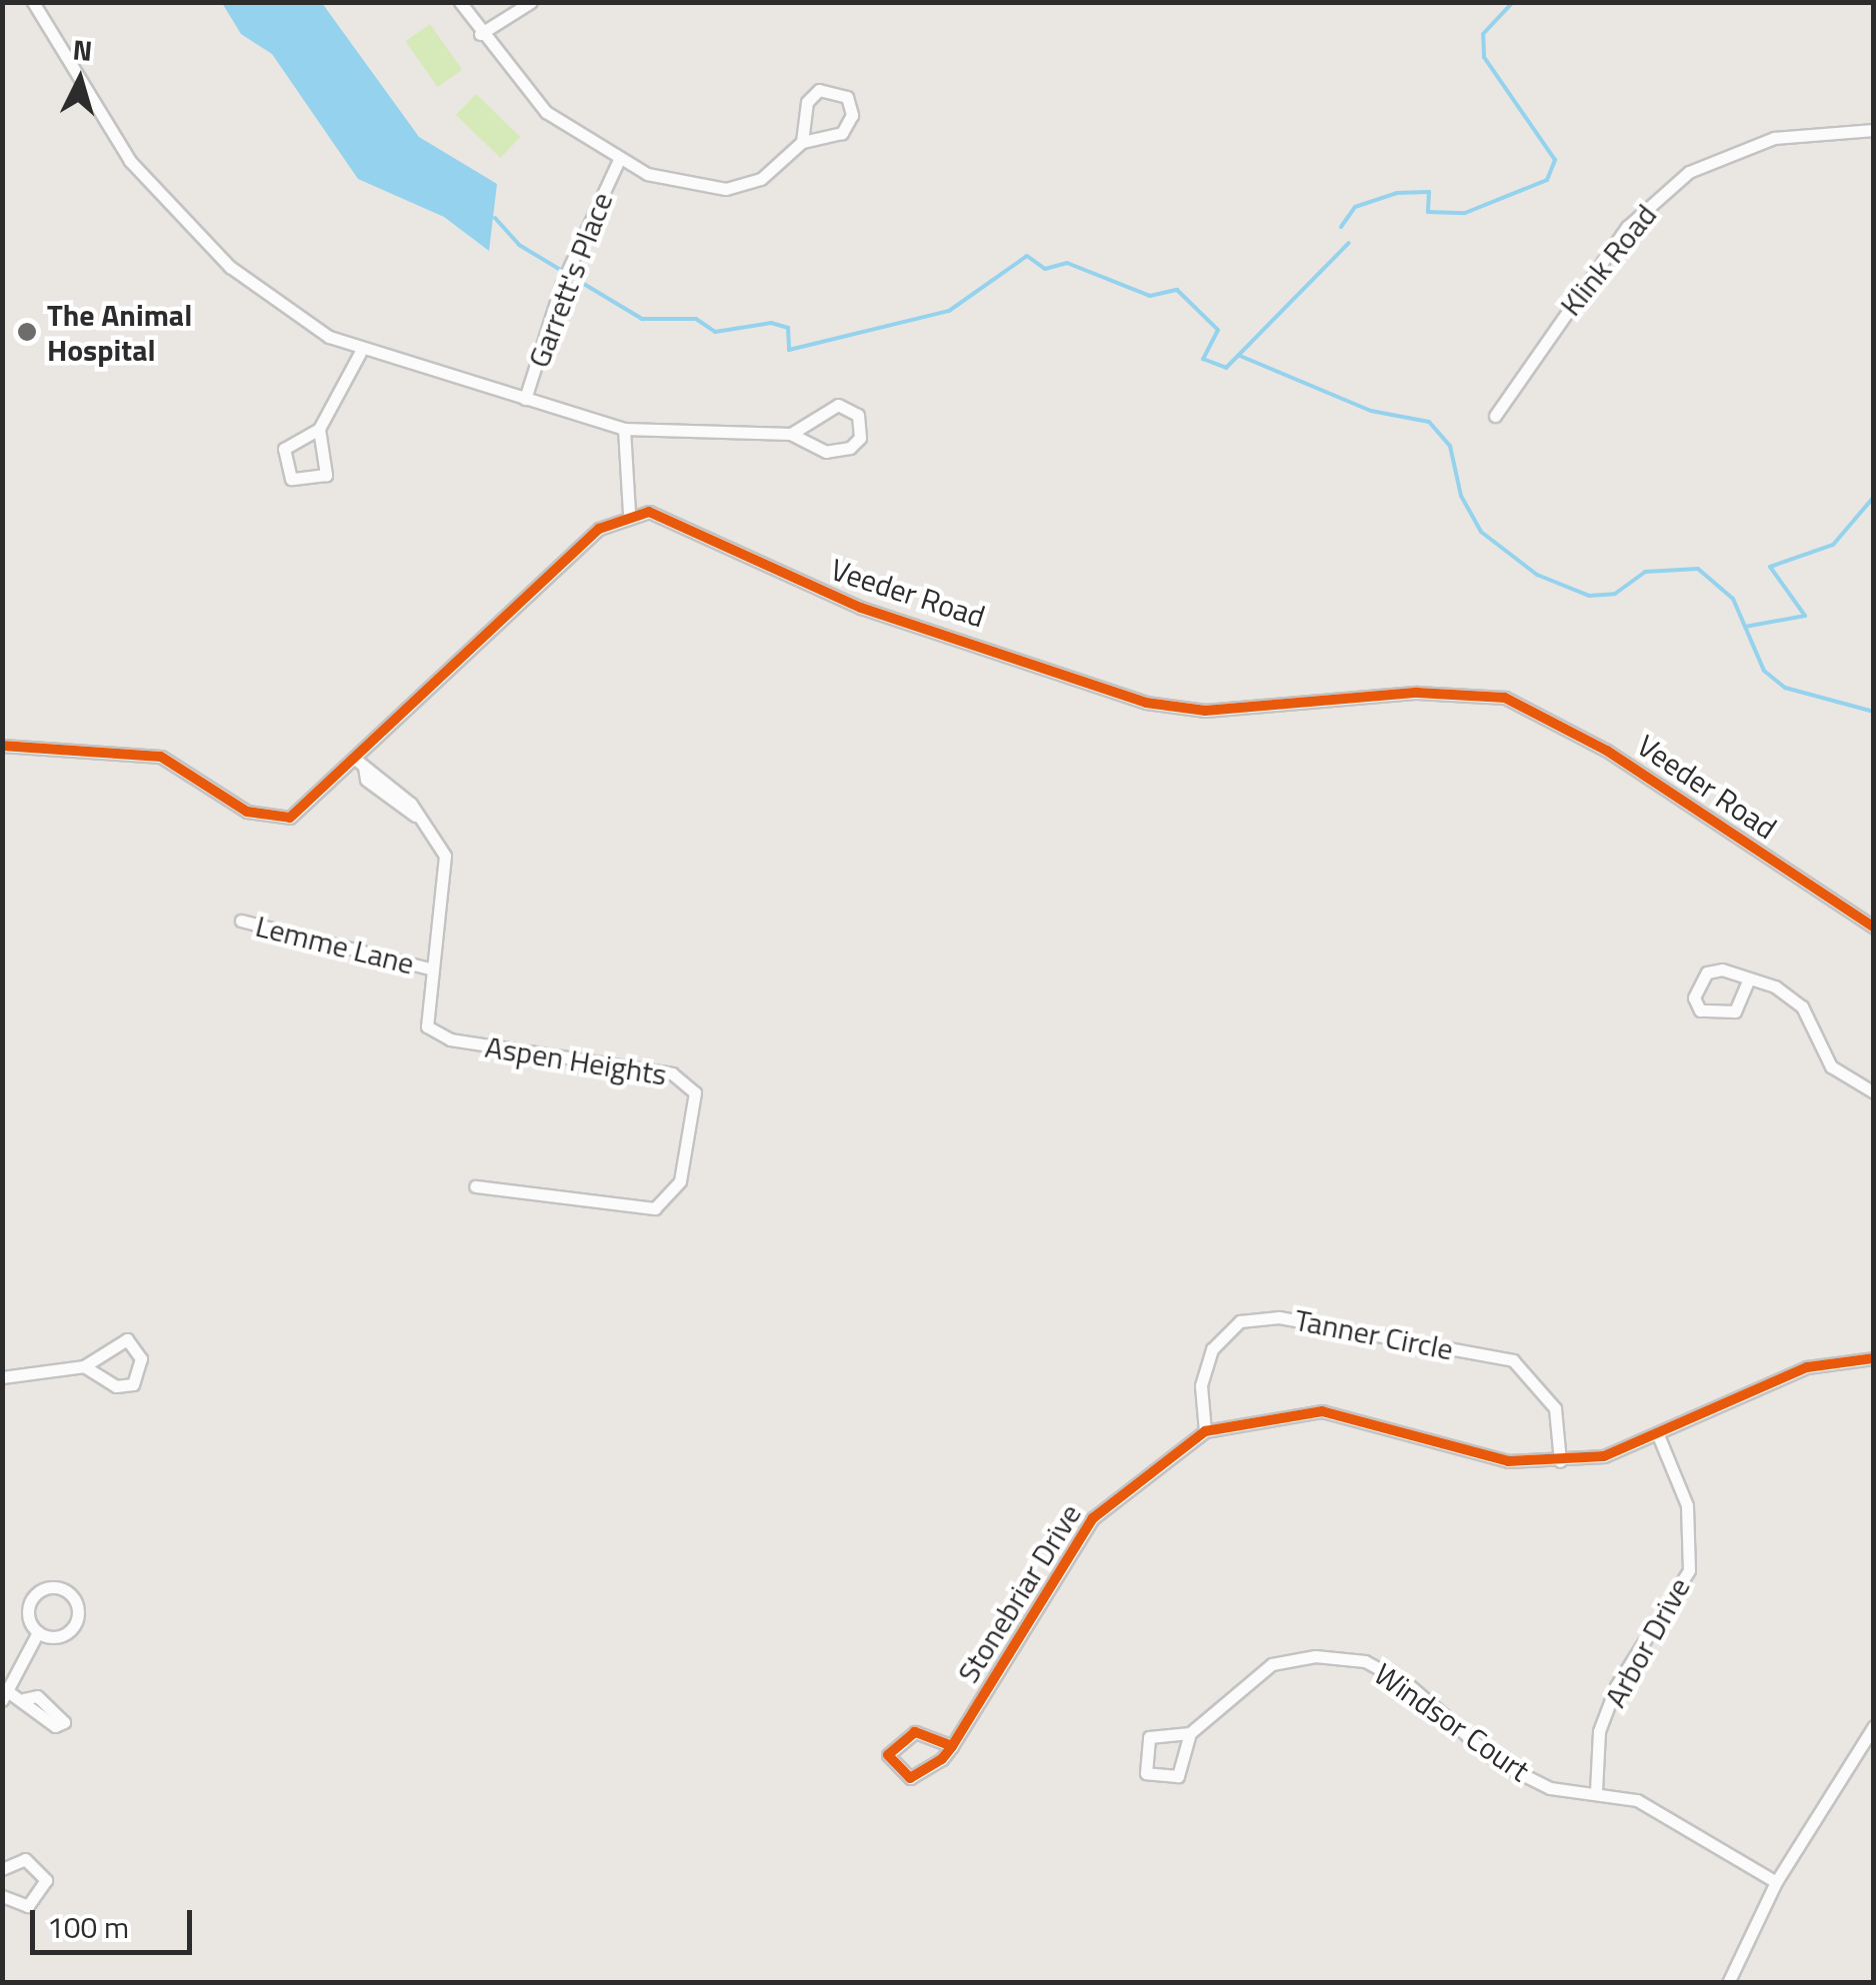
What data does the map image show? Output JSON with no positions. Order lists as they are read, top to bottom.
{
  "streets": {
    "street": [
      "Klink Road",
      "Garrett's Place",
      "Veeder Road",
      "Lemme Lane",
      "Aspen Heights",
      "Tanner Circle",
      "Stonebriar Drive",
      "Arbor Drive",
      "Windsor Court"
    ]
  },
  "crossings": [
    ["Lemme Lane", "Aspen Heights"],
    ["Tanner Circle", "Stonebriar Drive"],
    ["Stonebriar Drive", "Arbor Drive"],
    ["Arbor Drive", "Windsor Court"]
  ],
  "places": ["The Animal Hospital"],
  "scale_bar": "100 m",
  "north": "top"
}
